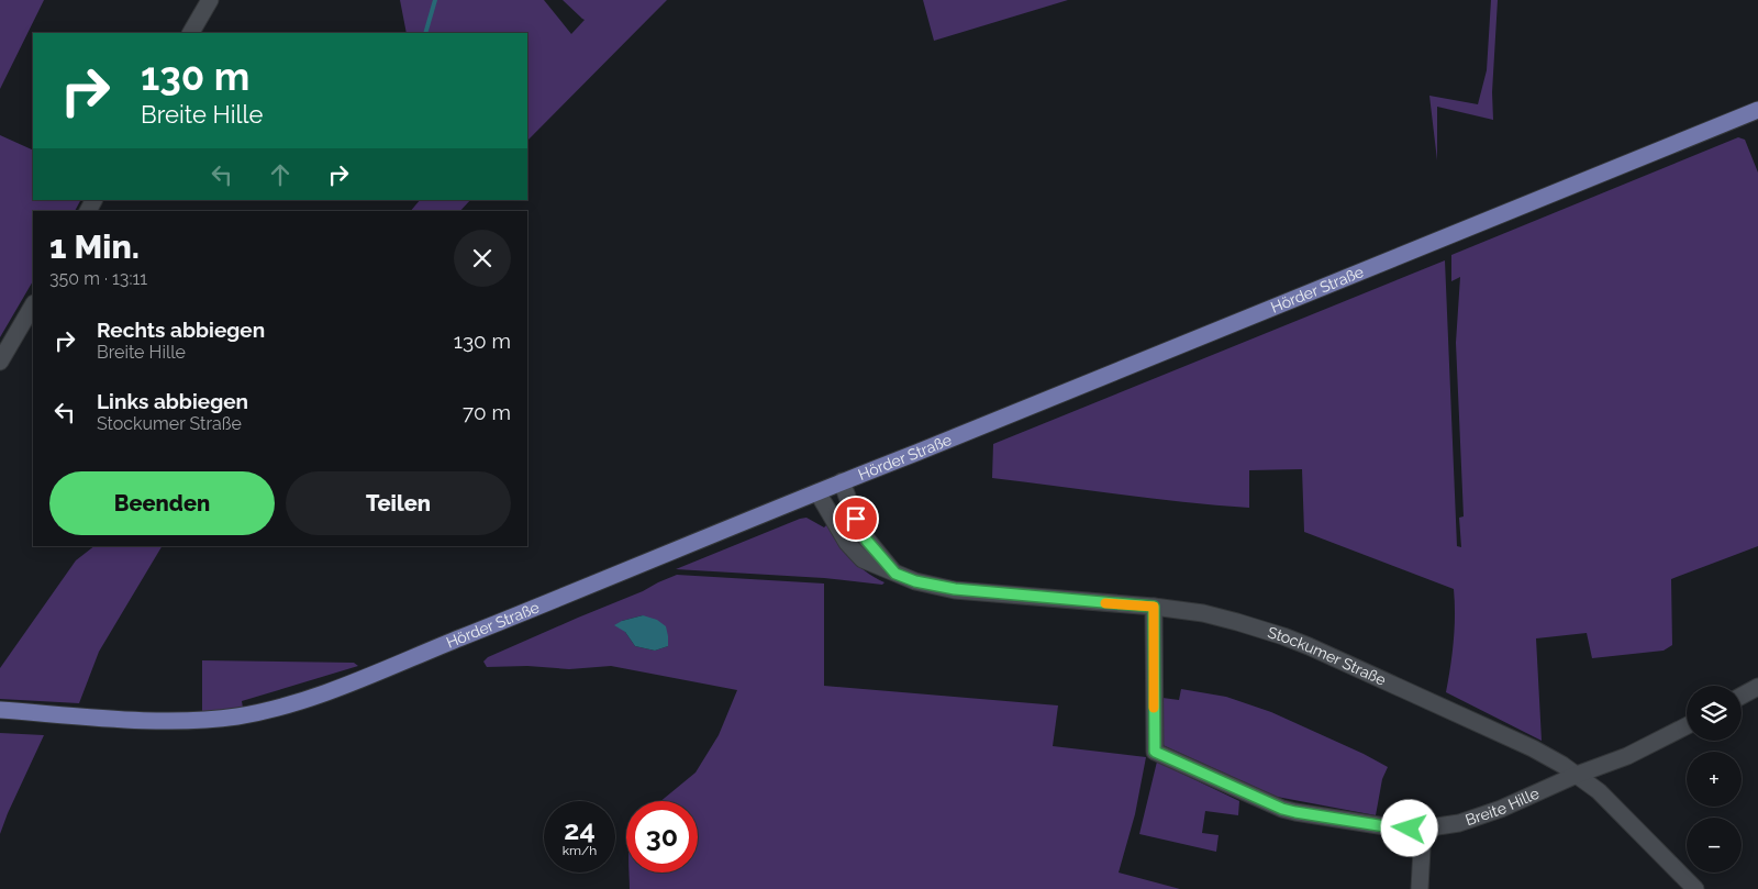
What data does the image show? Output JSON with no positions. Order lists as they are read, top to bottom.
{
  "streets": {
    "main road": ["Hörder Straße"],
    "street": ["Stockumer Straße", "Breite Hille"]
  },
  "crossings": [
    ["Hörder Straße", "Stockumer Straße"],
    ["Stockumer Straße", "Breite Hille"]
  ],
  "page": {
    "turn": ["130 m", "Breite Hille"],
    "heading": ["1 Min.", "350 m · 13:11"],
    "list": [
      {
        "name": "Rechts abbiegen",
        "note": "Breite Hille",
        "value": "130 m"
      },
      {
        "name": "Links abbiegen",
        "note": "Stockumer Straße",
        "value": "70 m"
      }
    ],
    "buttons": ["Beenden", "Teilen"],
    "map_buttons": ["+", "−"],
    "speed": "24 km/h",
    "limit": "30"
  }
}
